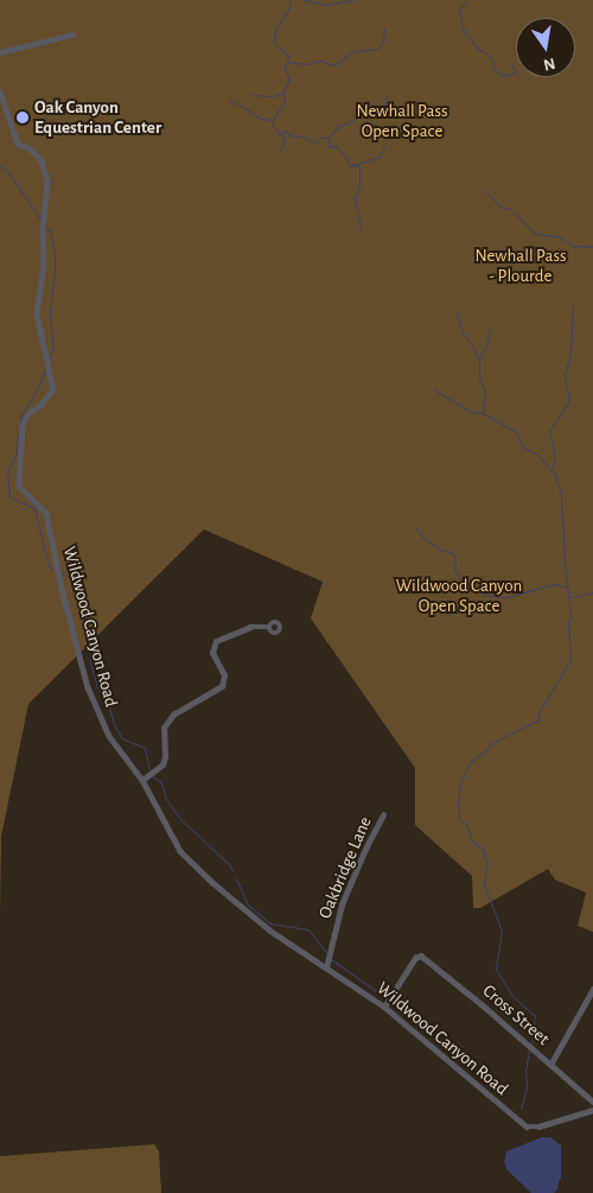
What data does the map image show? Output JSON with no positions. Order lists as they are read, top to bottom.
{
  "streets": {
    "street": ["Wildwood Canyon Road", "Oakbridge Lane", "Cross Street"]
  },
  "crossings": [
    ["Wildwood Canyon Road", "Oakbridge Lane"],
    ["Wildwood Canyon Road", "Cross Street"]
  ],
  "parks": ["Newhall Pass Open Space", "Newhall Pass - Plourde", "Wildwood Canyon Open Space"],
  "places": ["Oak Canyon Equestrian Center"],
  "north": "bottom"
}
